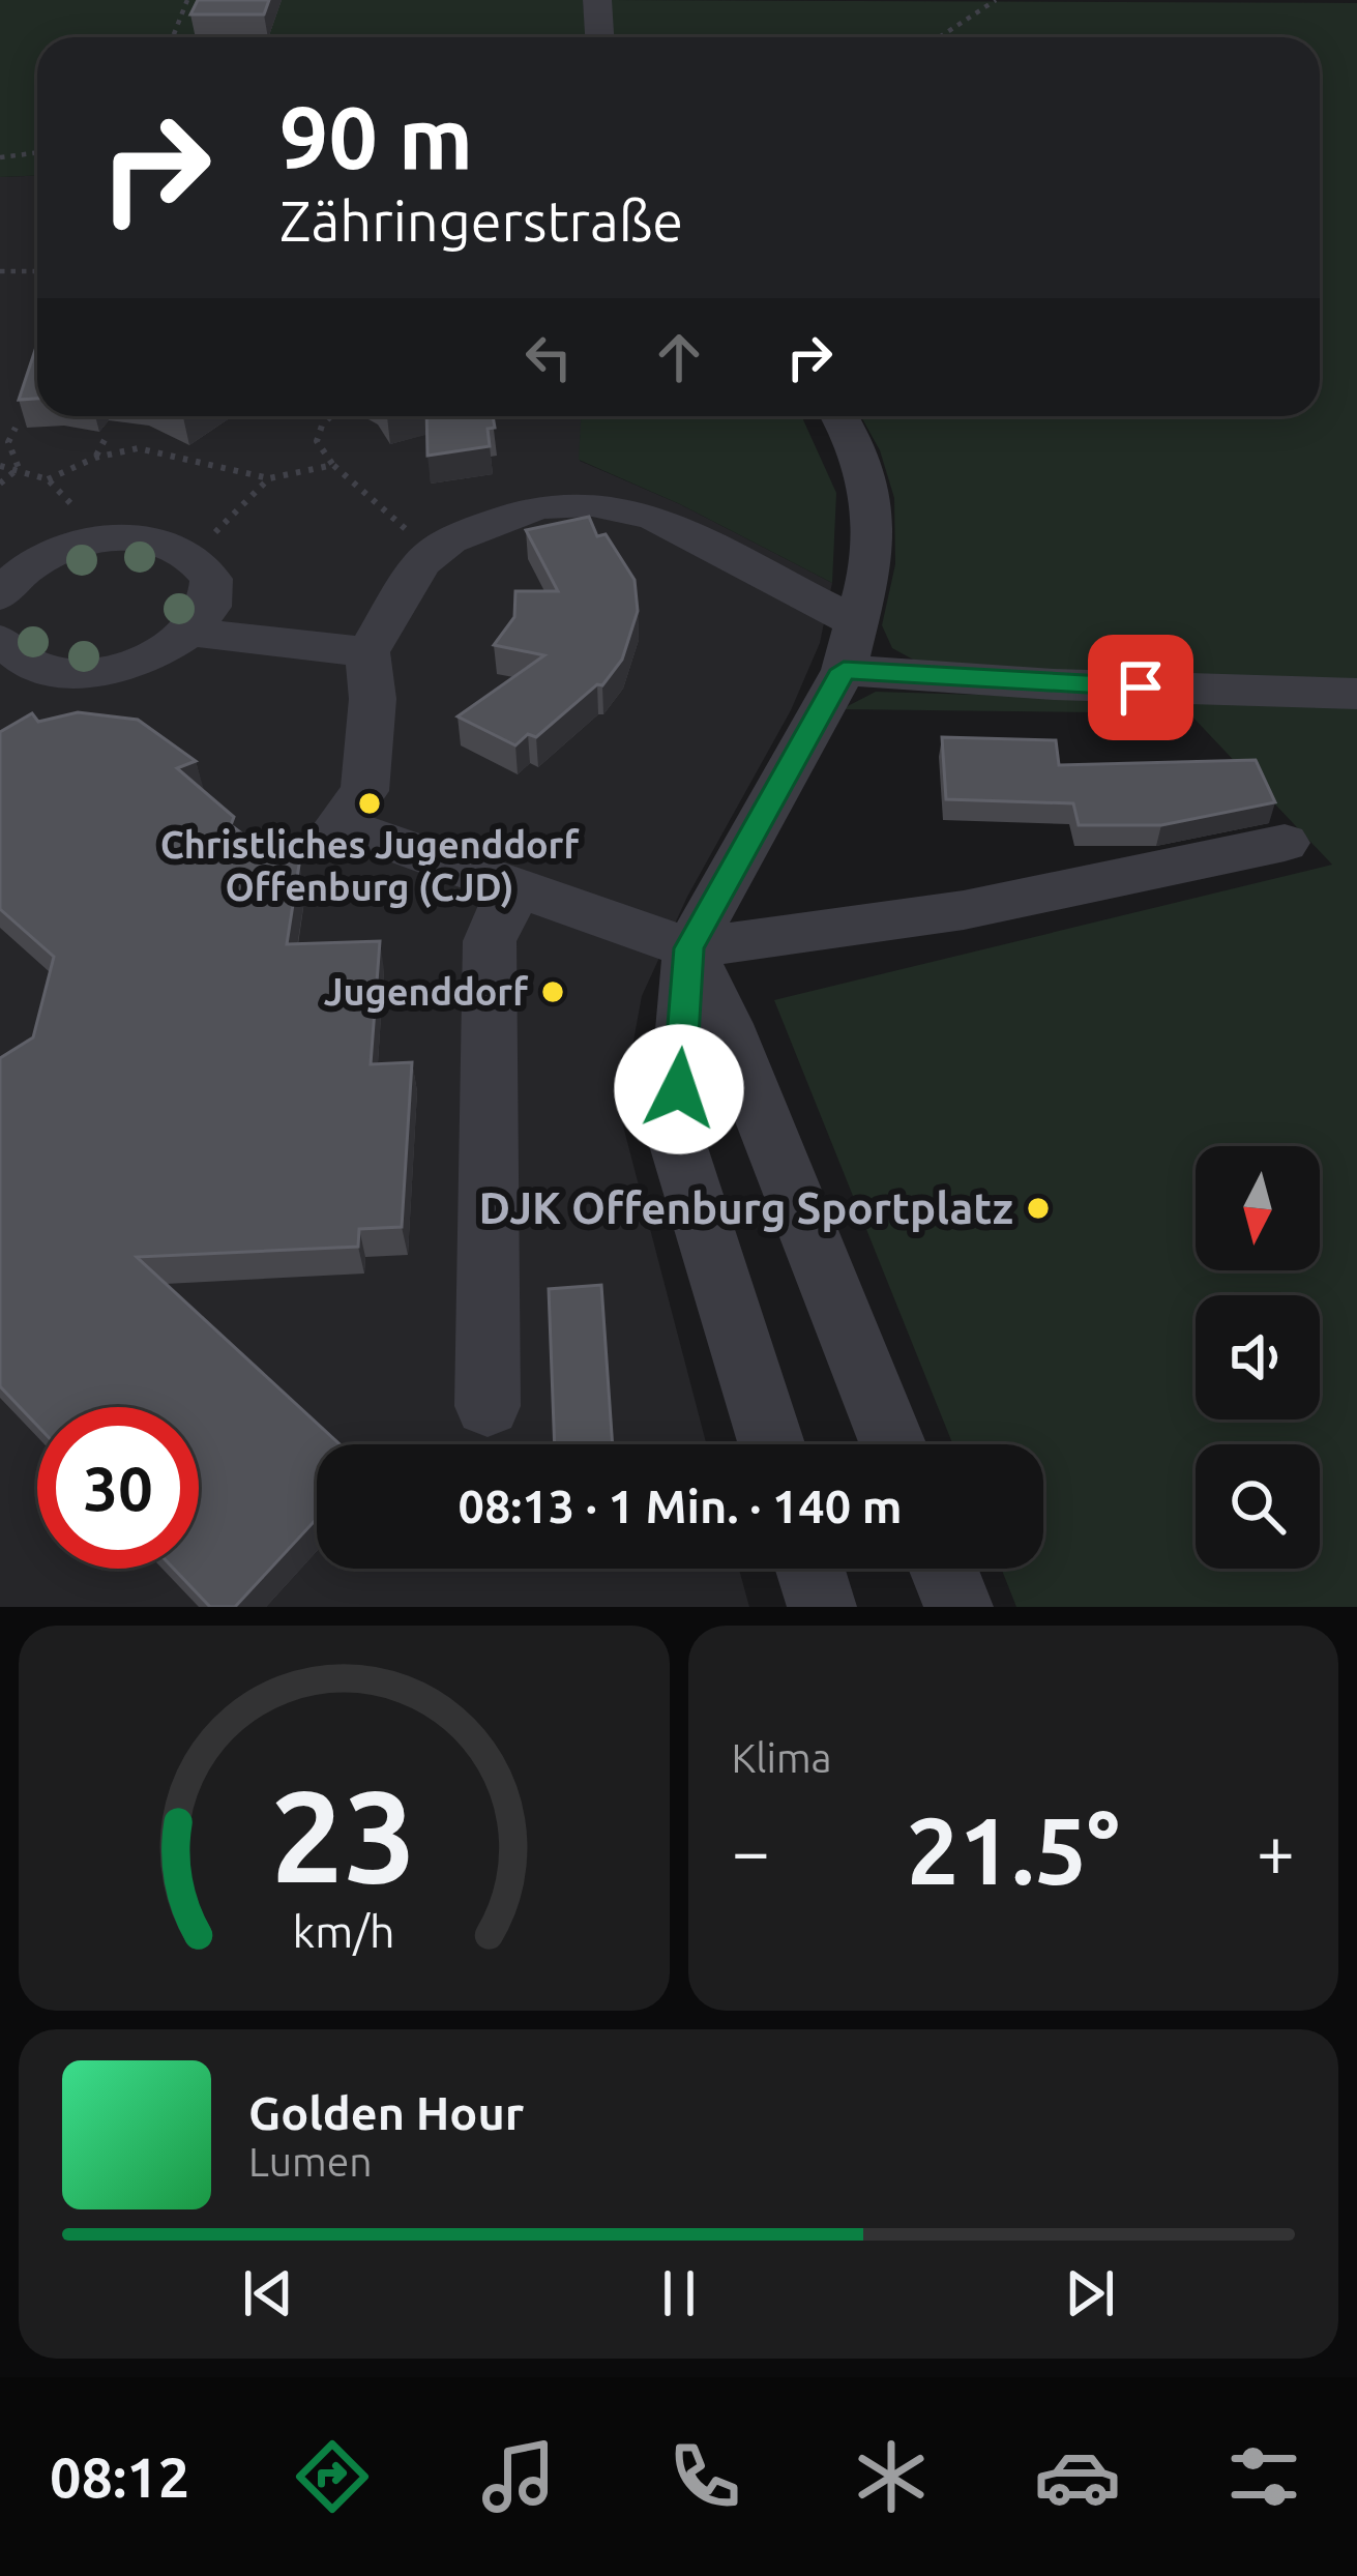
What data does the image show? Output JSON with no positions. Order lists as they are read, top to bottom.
{
  "places": ["Christliches Jugenddorf Offenburg (CJD)", "Jugenddorf", "DJK Offenburg Sportplatz"],
  "north": "bottom",
  "page": {
    "turn": ["90 m", "Zähringerstraße"],
    "limit": "30",
    "trip": "08:13 · 1 Min. · 140 m",
    "tile": "Klima",
    "heat": ["−", "21.5°", "+"],
    "song": ["Golden Hour", "Lumen"],
    "tabs": "08:12",
    "gauge": ["23", "km/h"]
  }
}
